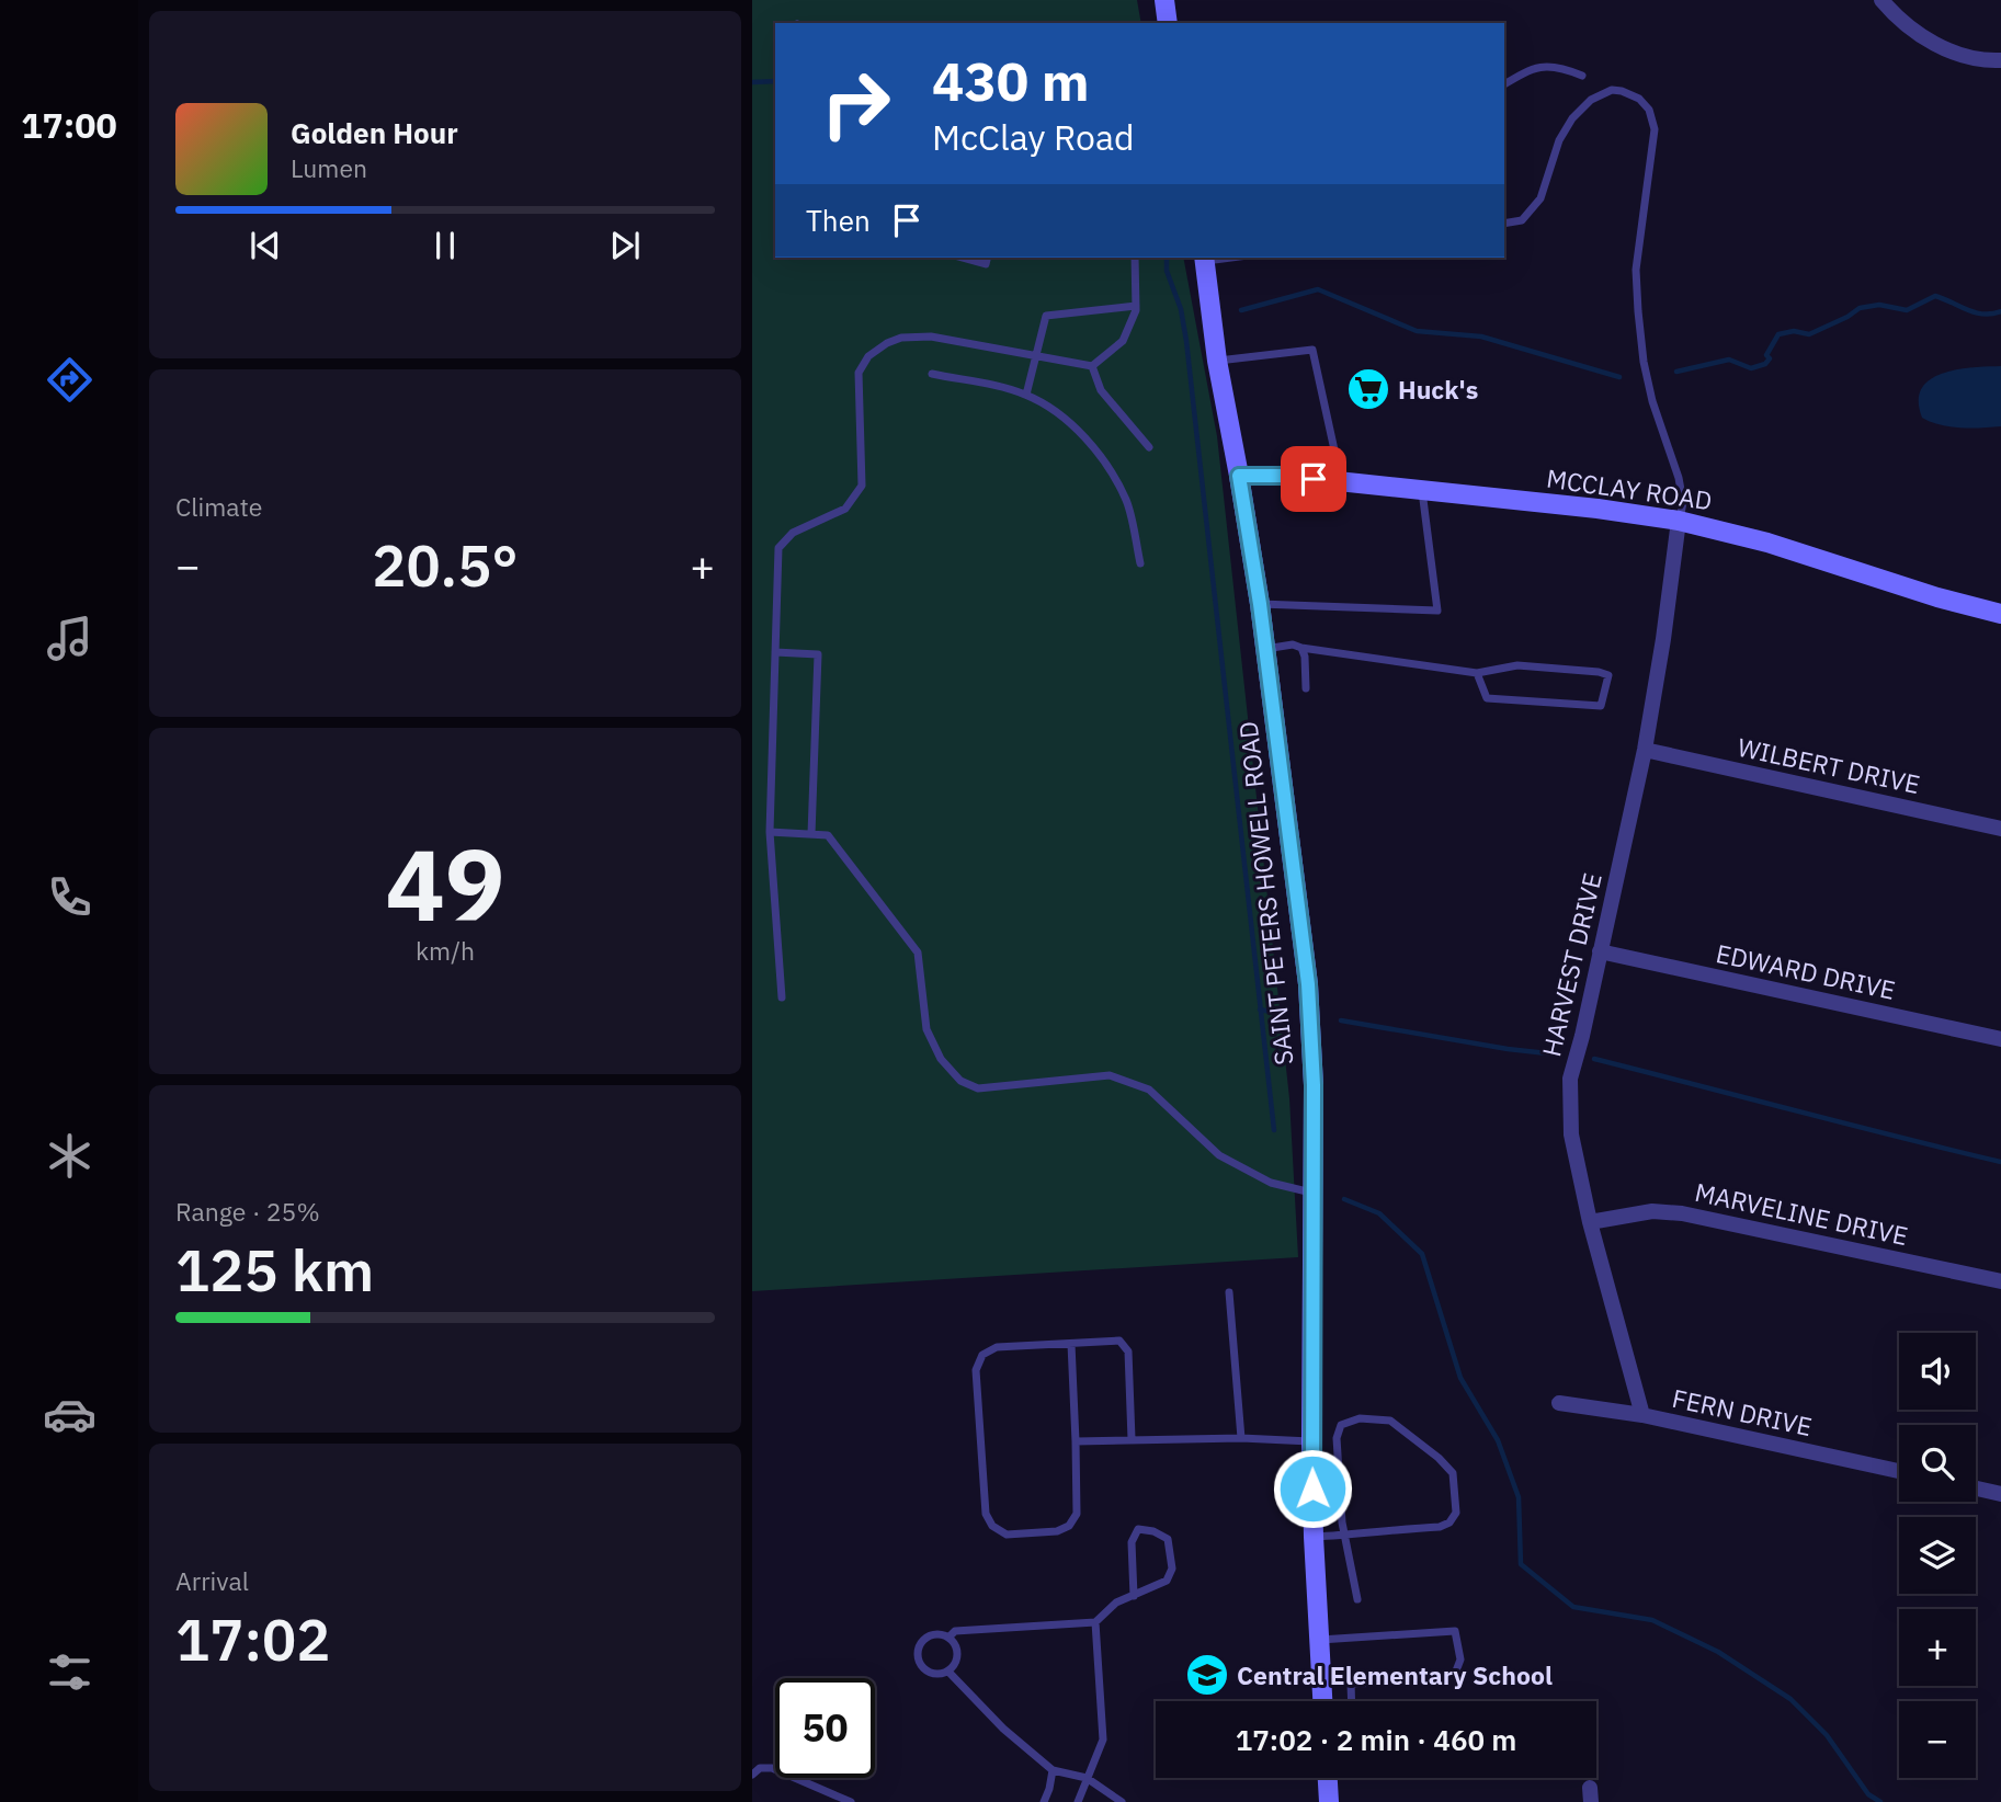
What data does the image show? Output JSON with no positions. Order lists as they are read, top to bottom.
{
  "streets": {
    "main road": ["MCCLAY ROAD", "SAINT PETERS HOWELL ROAD"],
    "street": [
      "WILBERT DRIVE",
      "HARVEST DRIVE",
      "EDWARD DRIVE",
      "MARVELINE DRIVE",
      "FERN DRIVE"
    ]
  },
  "crossings": [
    ["MCCLAY ROAD", "SAINT PETERS HOWELL ROAD"],
    ["MCCLAY ROAD", "HARVEST DRIVE"],
    ["WILBERT DRIVE", "HARVEST DRIVE"],
    ["HARVEST DRIVE", "EDWARD DRIVE"],
    ["HARVEST DRIVE", "MARVELINE DRIVE"],
    ["HARVEST DRIVE", "FERN DRIVE"]
  ],
  "places": {
    "supermarket": ["Huck's"],
    "school or university": ["Central Elementary School"]
  },
  "page": {
    "tabs": "17:00",
    "turn": ["430 m", "McClay Road"],
    "song": ["Golden Hour", "Lumen"],
    "then": "Then",
    "tile": [
      "Climate",
      ["49", "km/h"],
      ["Range · 25%", "125 km"],
      ["Arrival", "17:02"]
    ],
    "heat": ["−", "20.5°", "+"],
    "map_buttons": ["+", "−"],
    "limit": "50",
    "trip": "17:02 · 2 min · 460 m"
  }
}
